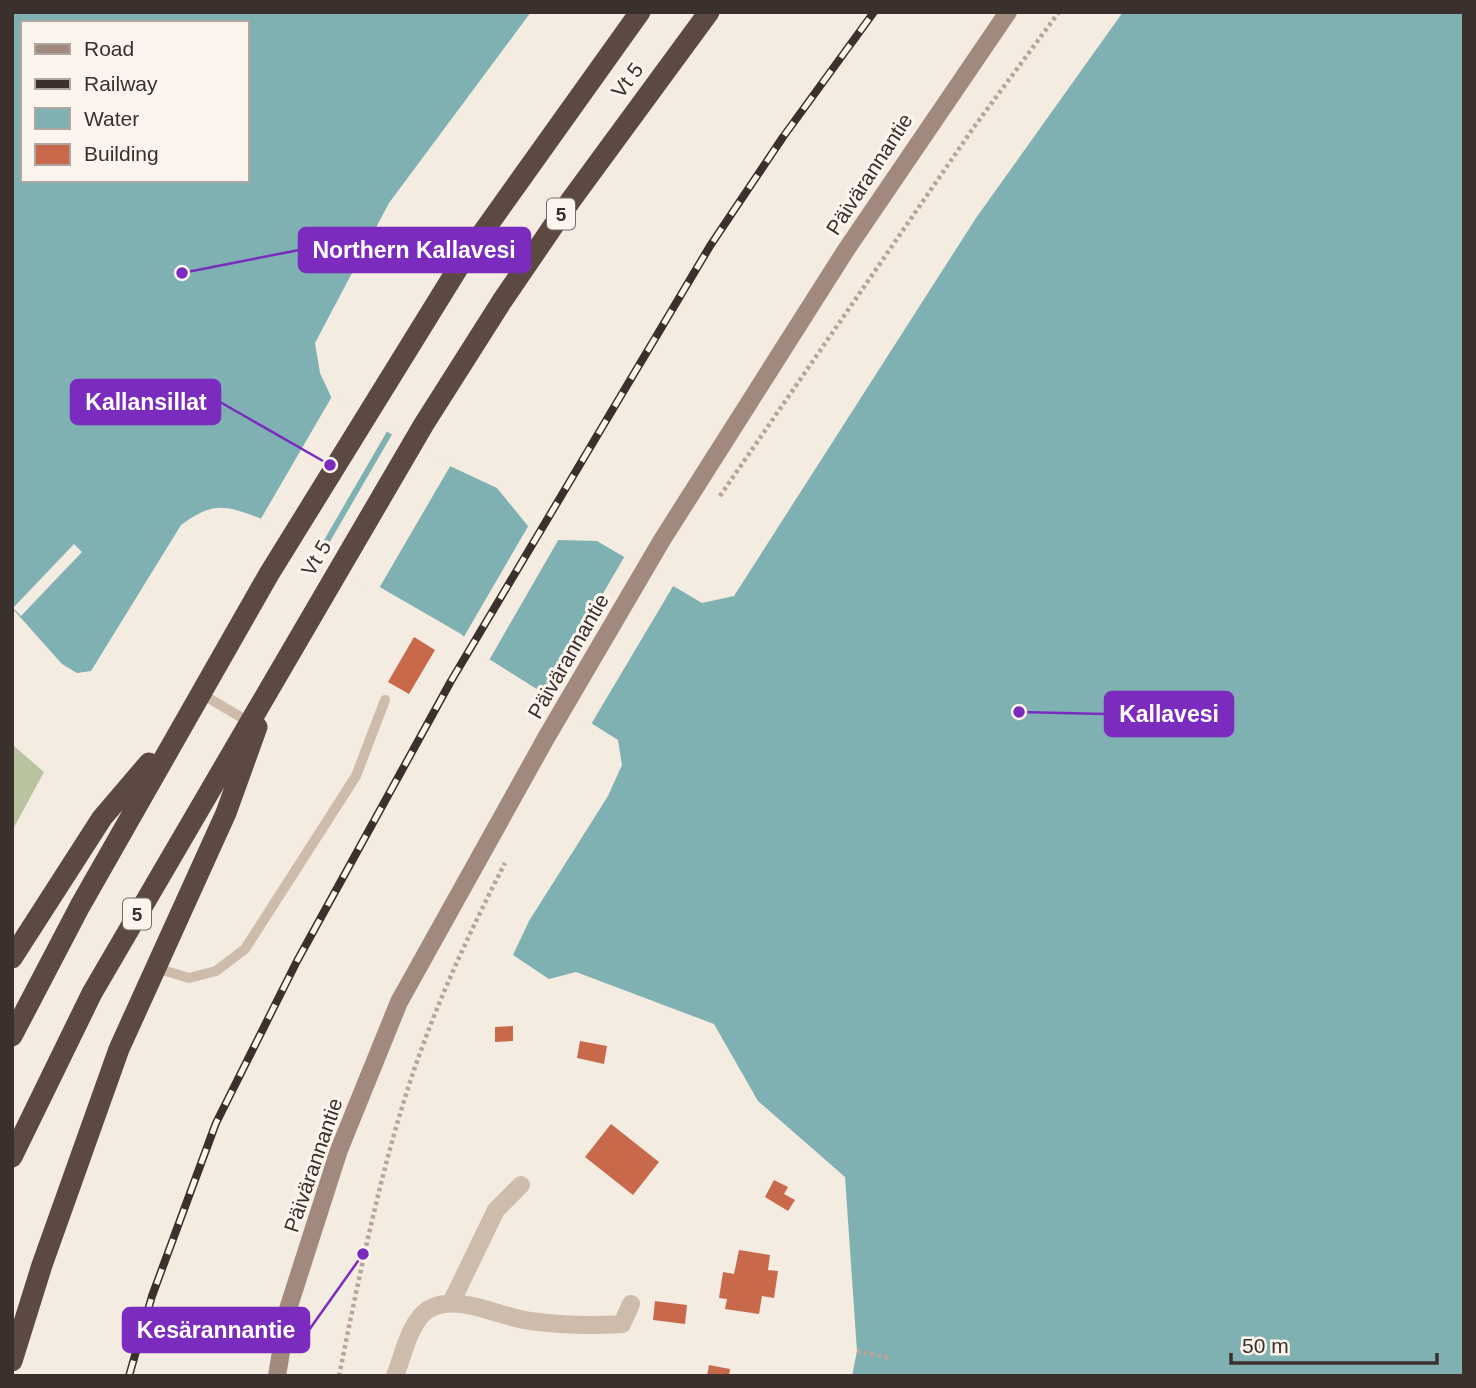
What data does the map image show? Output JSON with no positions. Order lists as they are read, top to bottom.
{
  "streets": {
    "highway": ["Vt 5", "5"],
    "main road": ["Päivärannantie"]
  },
  "places": [
    "Northern Kallavesi",
    "Kallansillat",
    "Kallavesi",
    "Kesärannantie"
  ],
  "legend": [
    "Road",
    "Railway",
    "Water",
    "Building"
  ],
  "scale_bar": "50 m"
}
